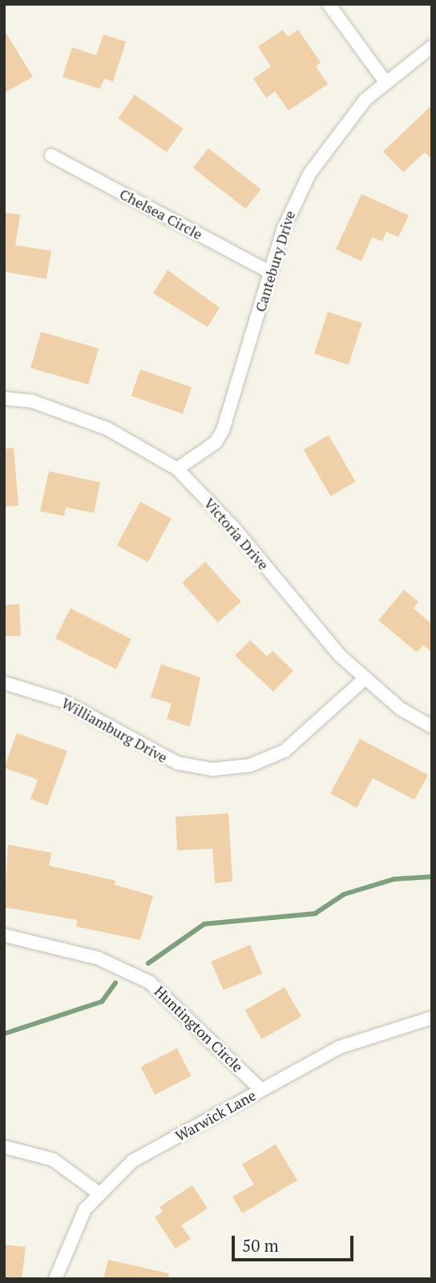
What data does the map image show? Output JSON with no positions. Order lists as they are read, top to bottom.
{
  "streets": {
    "street": [
      "Chelsea Circle",
      "Cantebury Drive",
      "Victoria Drive",
      "Williamburg Drive",
      "Huntington Circle",
      "Warwick Lane"
    ]
  },
  "crossings": [
    ["Chelsea Circle", "Cantebury Drive"],
    ["Cantebury Drive", "Victoria Drive"],
    ["Victoria Drive", "Williamburg Drive"],
    ["Huntington Circle", "Warwick Lane"]
  ],
  "scale_bar": "50 m"
}
